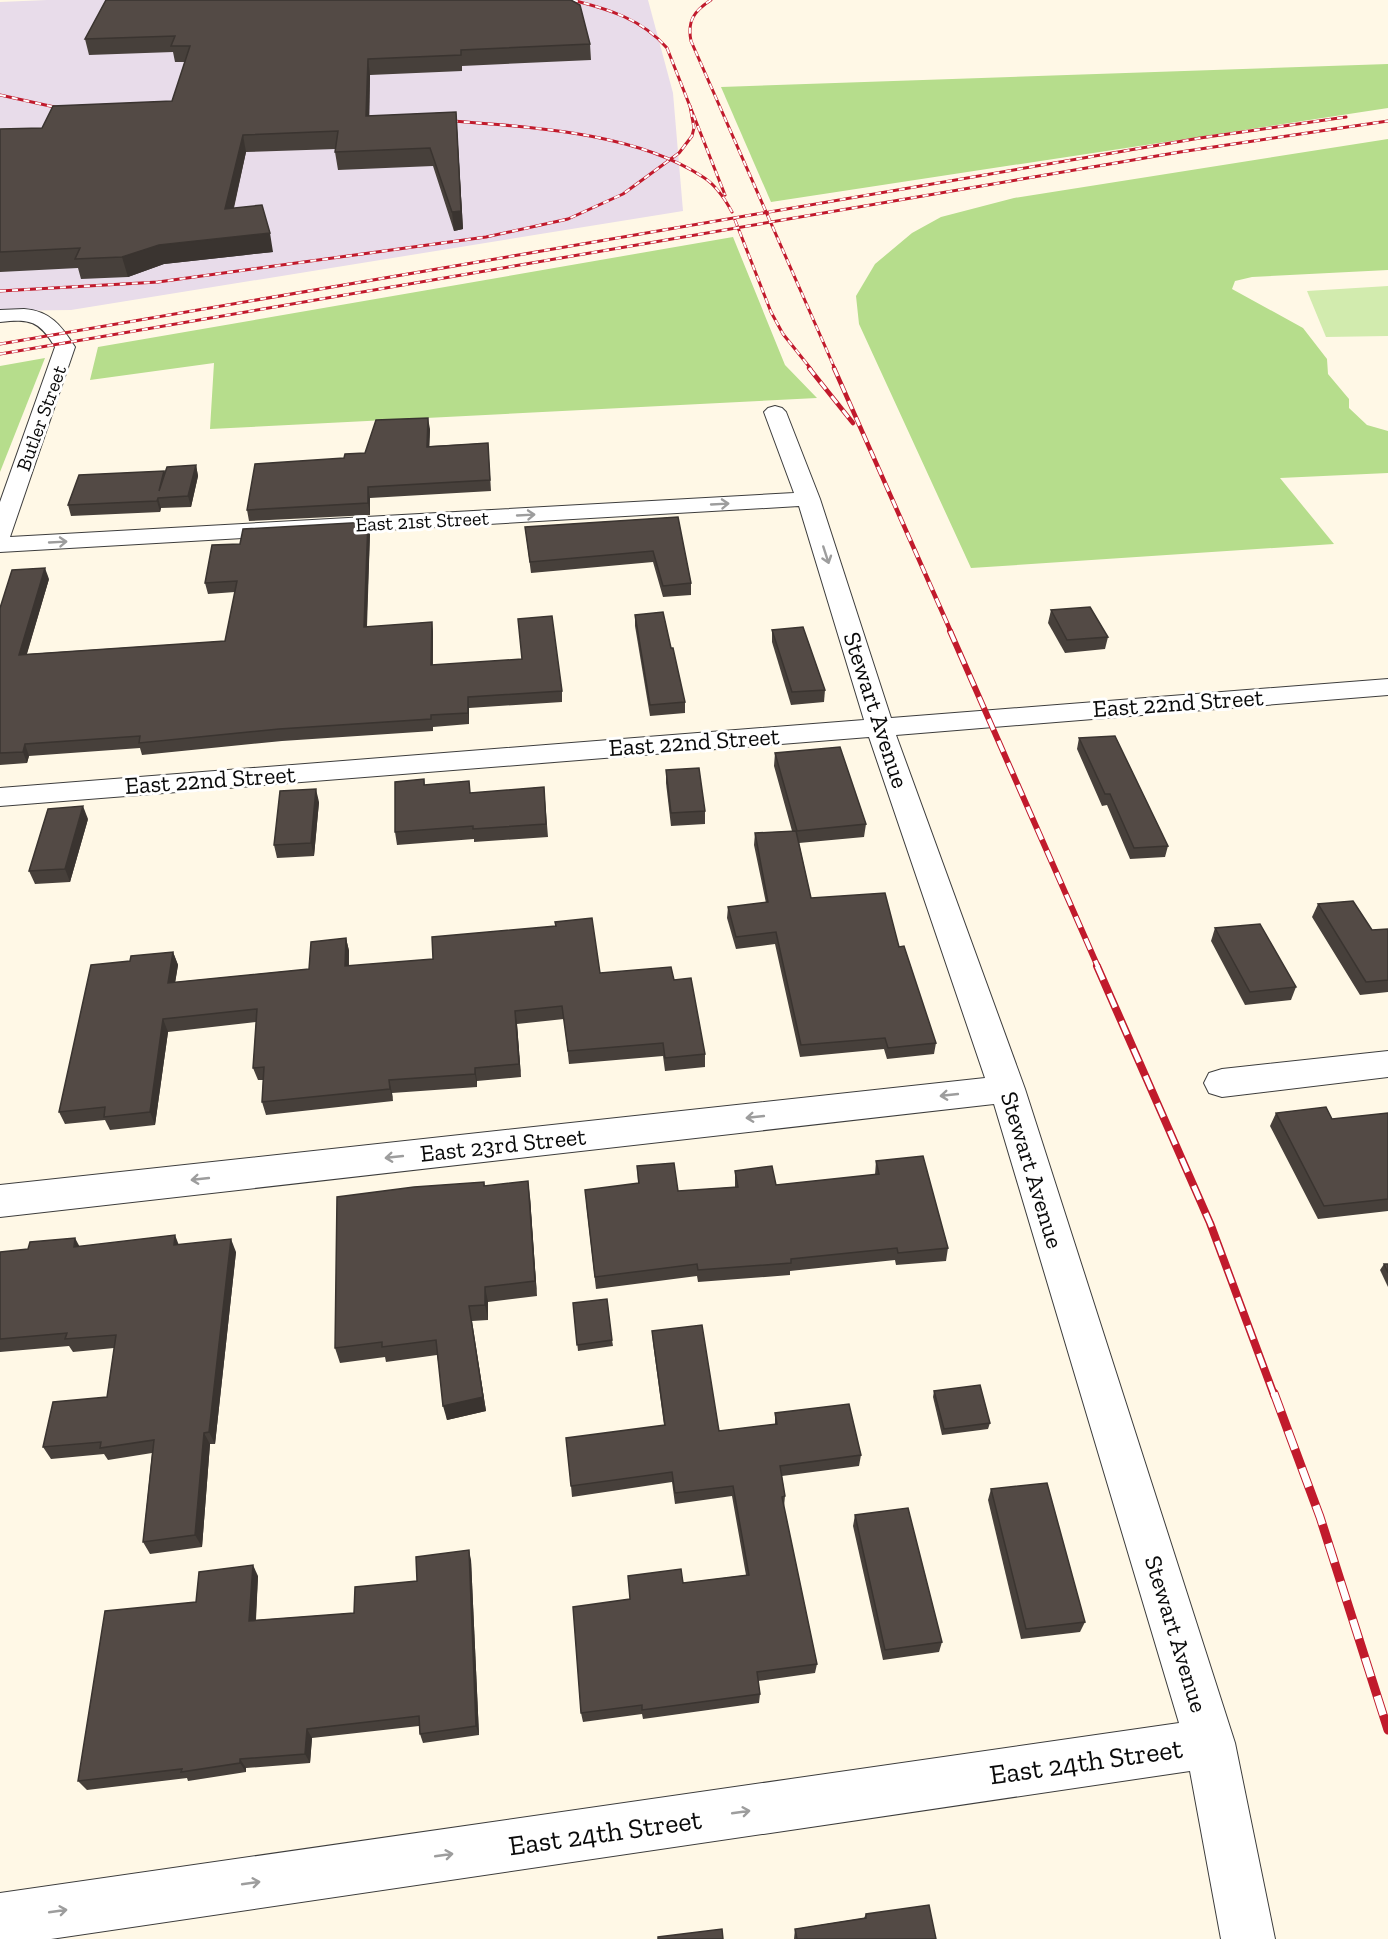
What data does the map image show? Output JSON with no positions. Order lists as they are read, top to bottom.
{
  "streets": {
    "street": [
      "Butler Street",
      "East 21st Street",
      "East 22nd Street",
      "Stewart Avenue",
      "East 23rd Street",
      "East 24th Street"
    ]
  },
  "crossings": [
    ["East 21st Street", "Stewart Avenue"],
    ["East 22nd Street", "Stewart Avenue"],
    ["Stewart Avenue", "East 23rd Street"],
    ["Stewart Avenue", "East 24th Street"]
  ],
  "one_way": ["East 21st Street", "East 23rd Street", "East 24th Street"]
}
